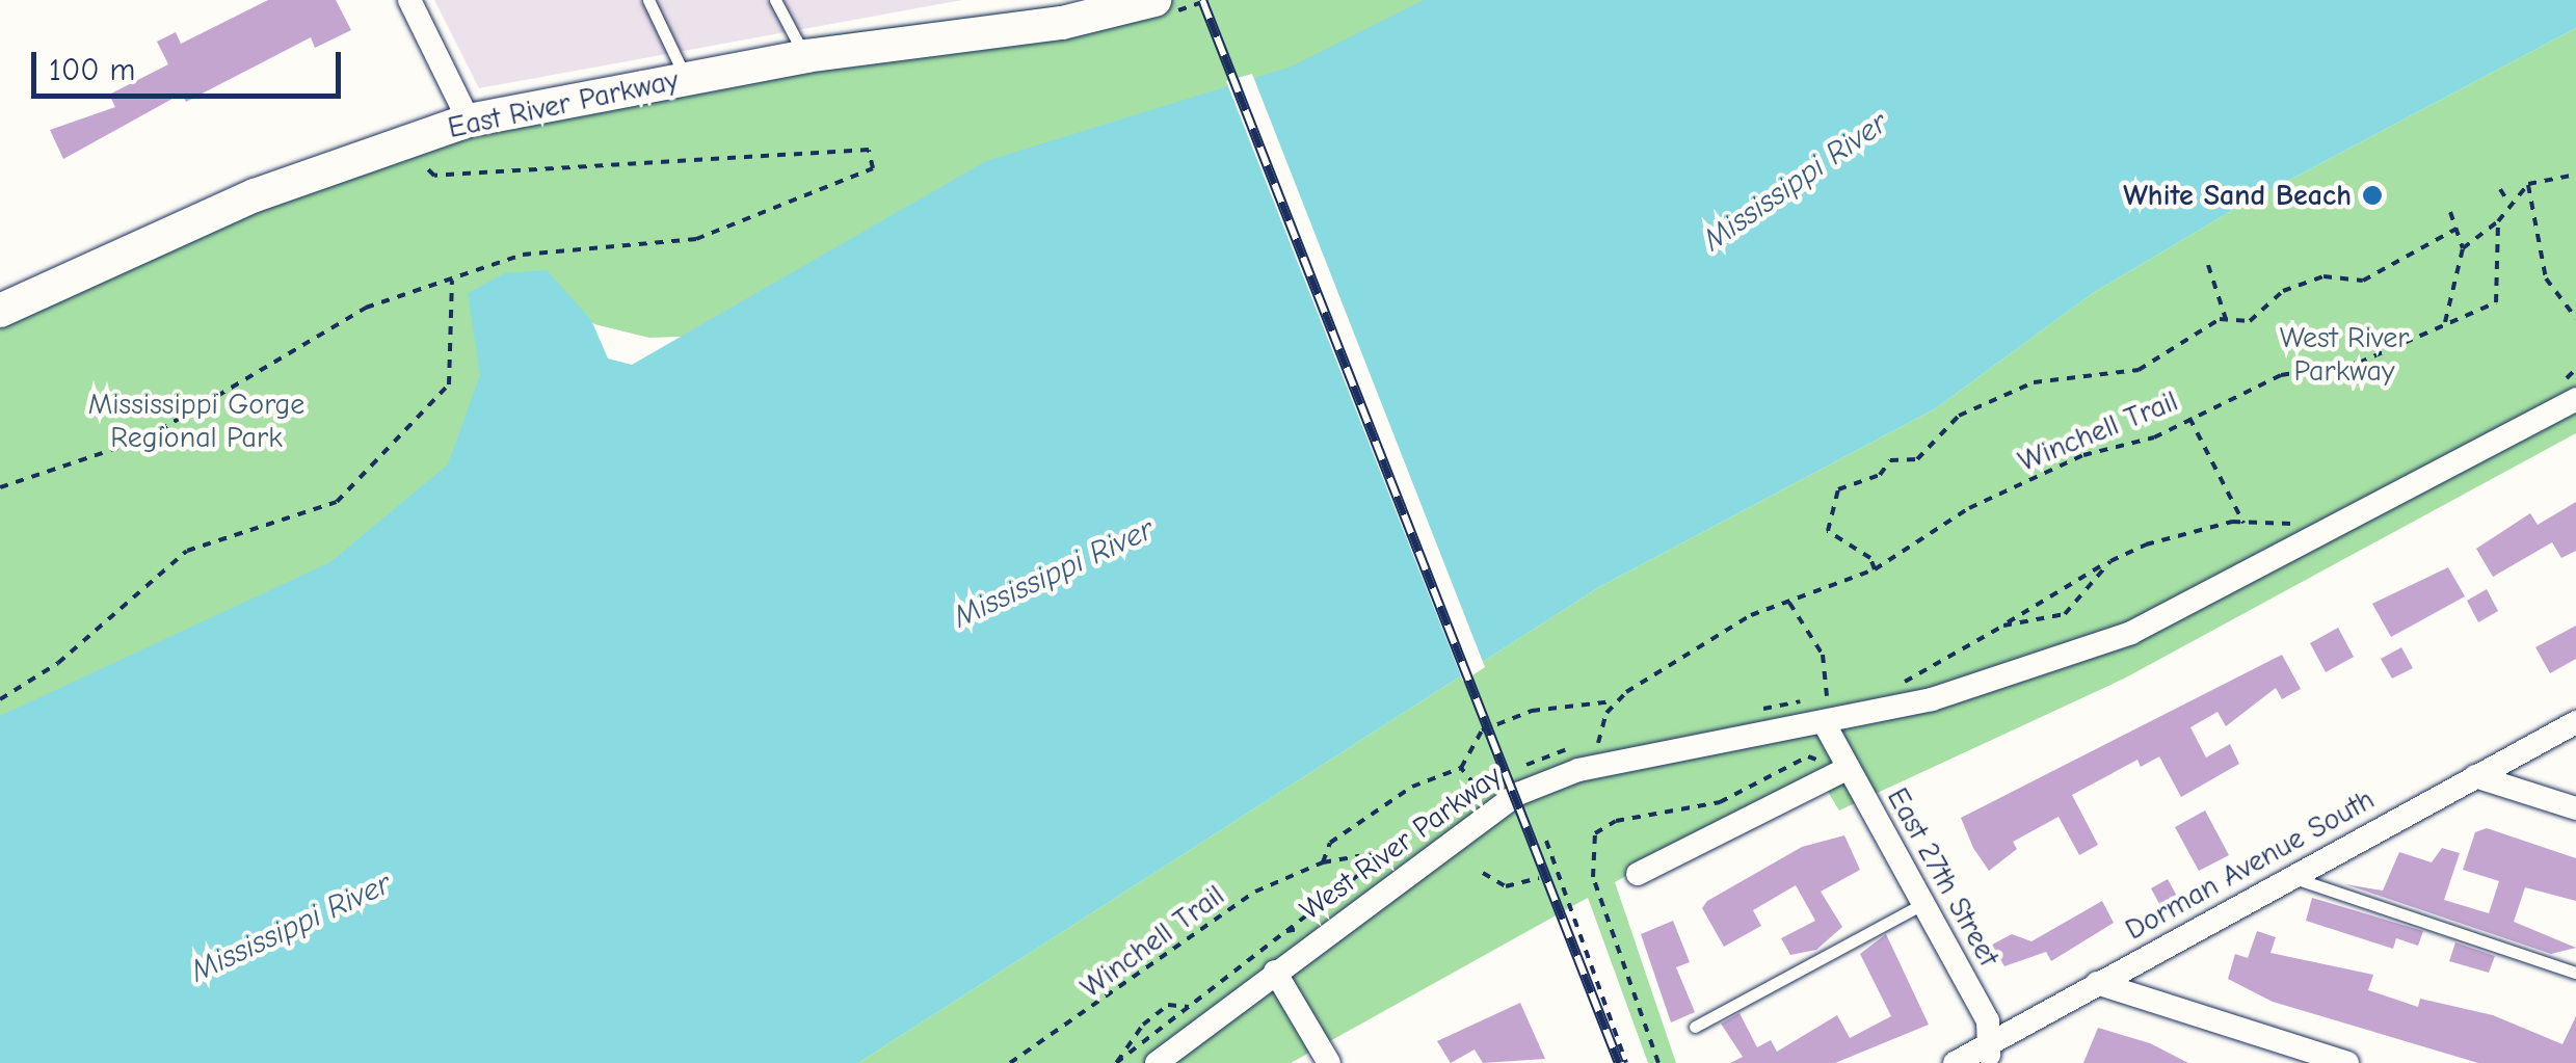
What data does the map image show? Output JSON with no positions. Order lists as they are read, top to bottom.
{
  "streets": {
    "street": [
      "East River Parkway",
      "West River Parkway",
      "Dorman Avenue South",
      "East 27th Street"
    ],
    "path": ["Winchell Trail"]
  },
  "crossings": [
    ["West River Parkway", "East 27th Street"],
    ["Dorman Avenue South", "East 27th Street"]
  ],
  "water": ["Mississippi River"],
  "parks": ["West River Parkway", "Mississippi Gorge Regional Park"],
  "places": ["White Sand Beach"],
  "scale_bar": "100 m"
}
